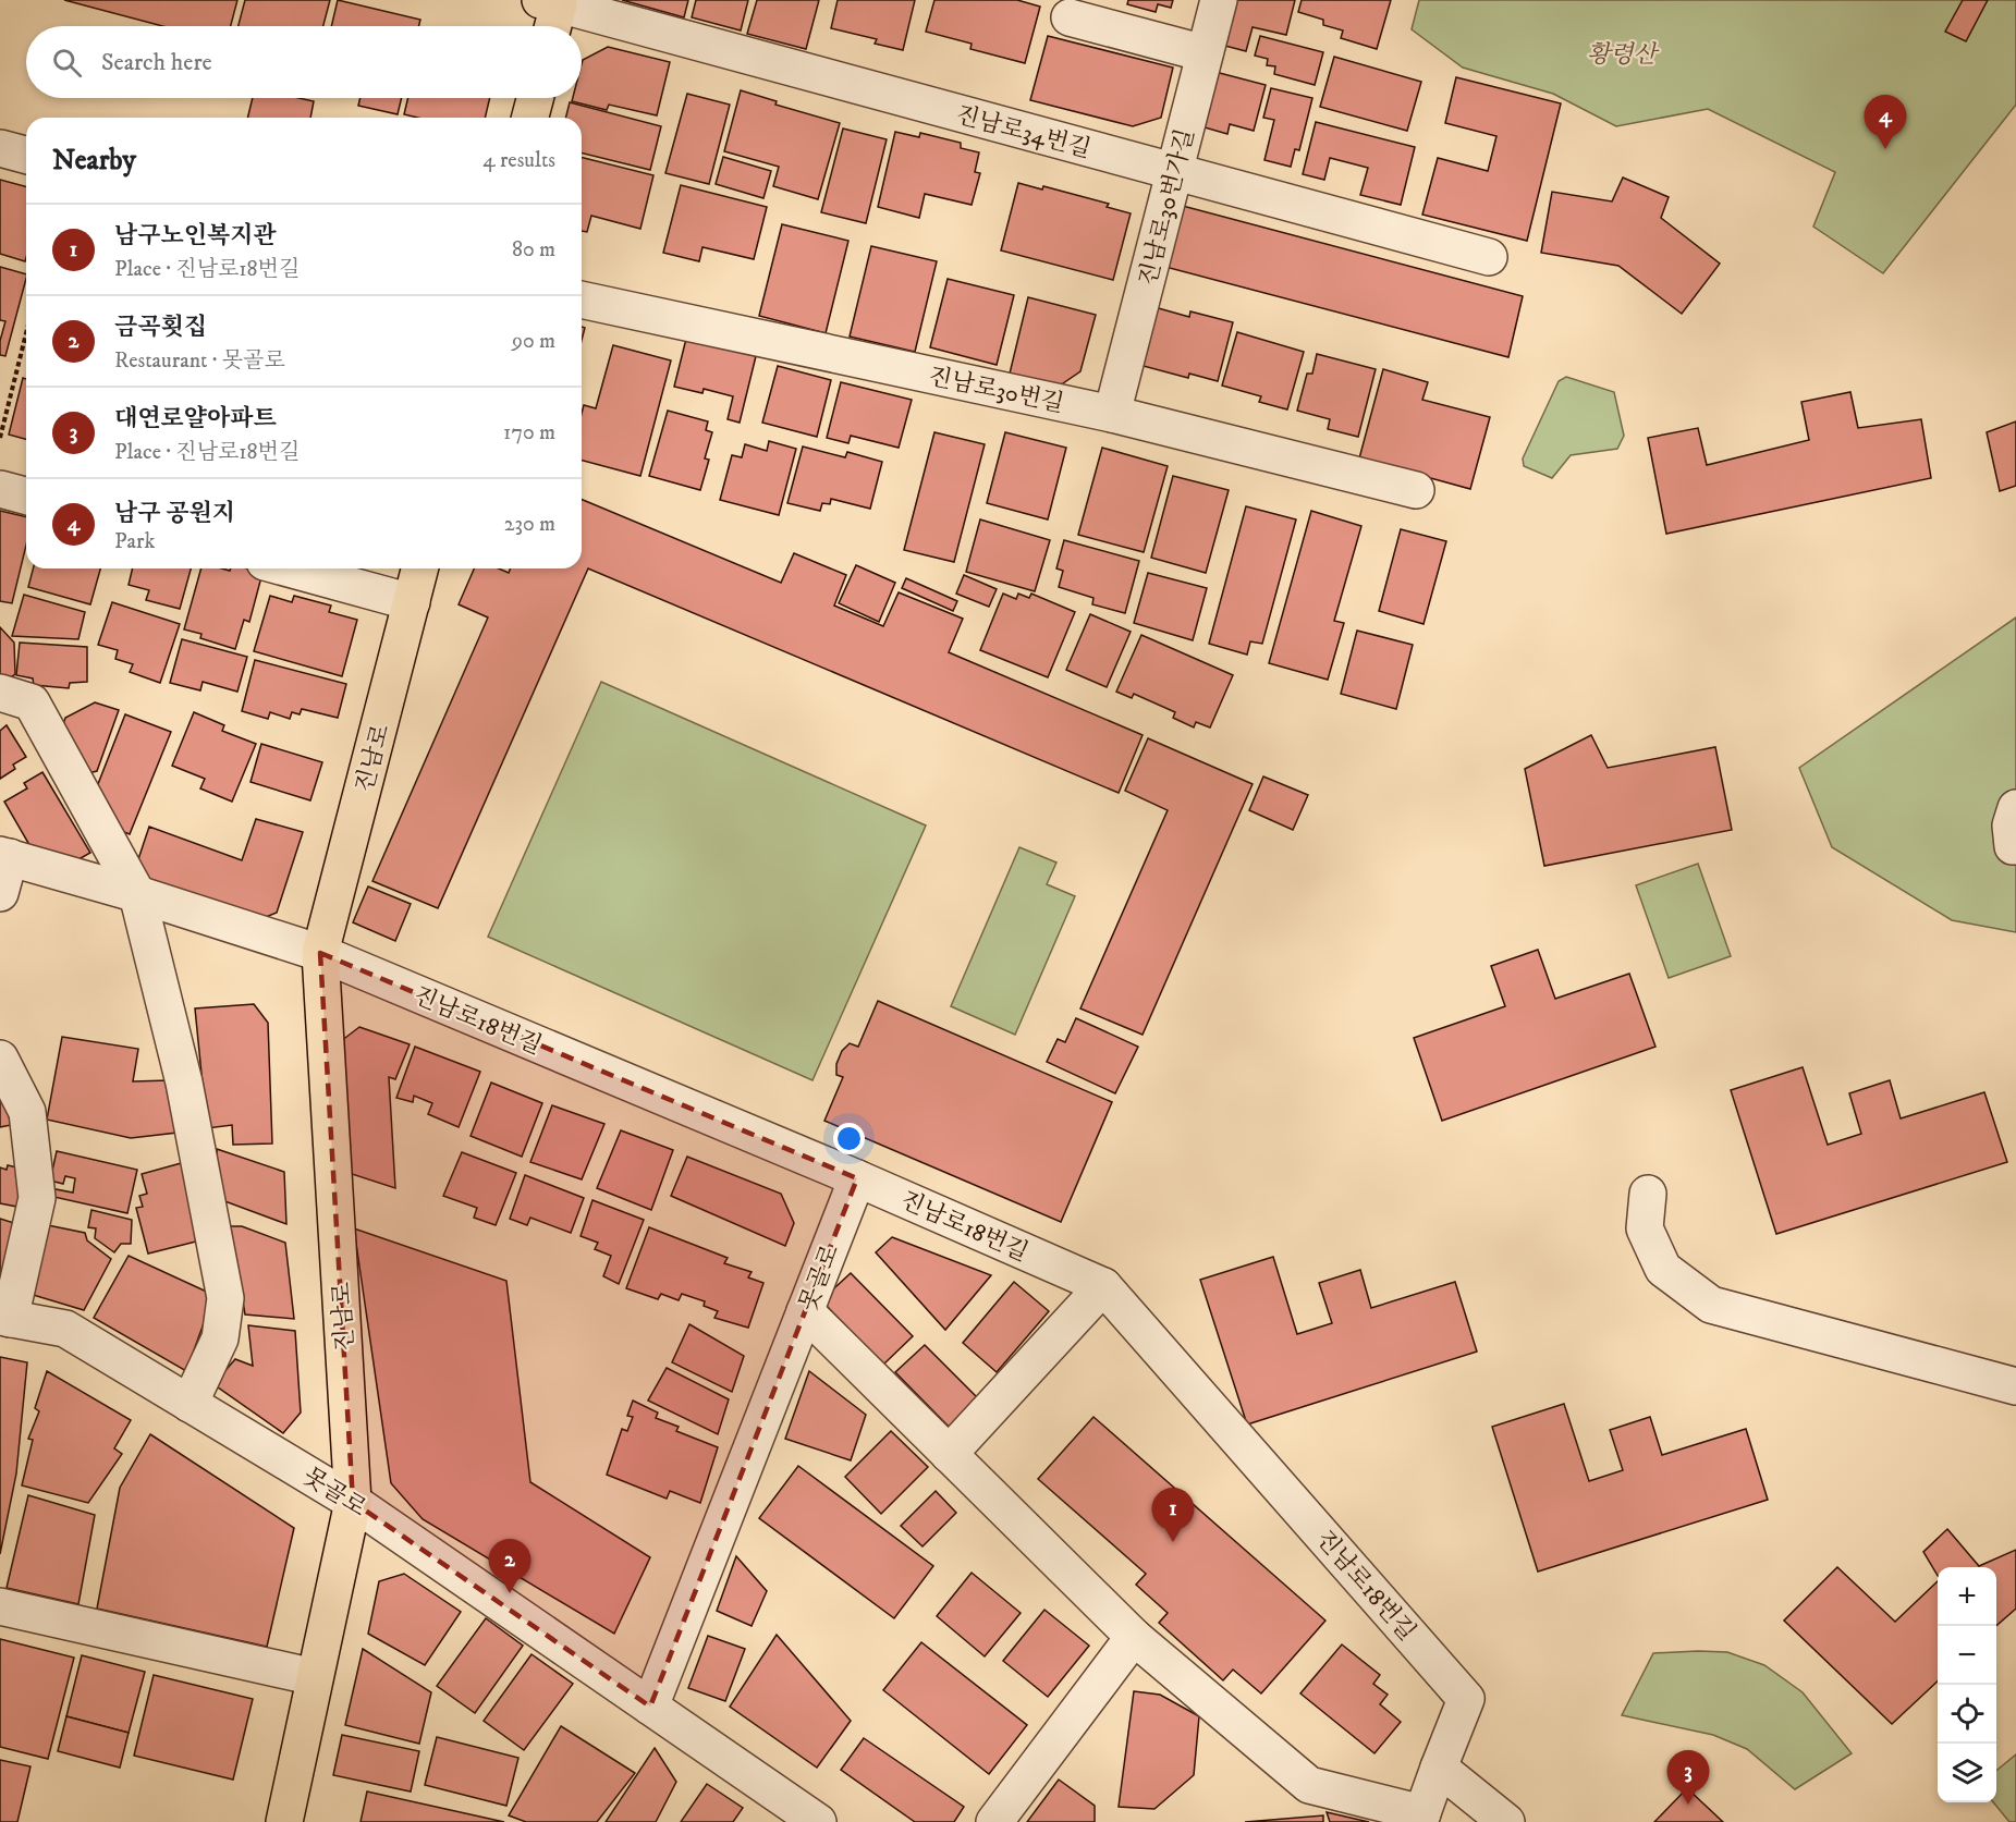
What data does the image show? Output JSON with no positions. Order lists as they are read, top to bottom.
{
  "streets": {
    "main road": ["진남로"],
    "street": [
      "진남로34번길",
      "진남로30번가길",
      "진남로30번길",
      "진남로18번길",
      "못골로"
    ]
  },
  "crossings": [
    ["진남로34번길", "진남로30번가길"],
    ["진남로30번가길", "진남로30번길"],
    ["진남로", "진남로18번길"],
    ["진남로", "못골로"],
    ["진남로18번길", "못골로"]
  ],
  "parks": ["황령산"],
  "page": {
    "search": "Search here",
    "pins": [
      "4",
      "1",
      "2",
      "3"
    ],
    "heading": ["Nearby", "4 results"],
    "list": [
      {
        "mark": "1",
        "name": "남구노인복지관",
        "note": "Place · 진남로18번길",
        "value": "80 m"
      },
      {
        "mark": "2",
        "name": "금곡횟집",
        "note": "Restaurant · 못골로",
        "value": "90 m"
      },
      {
        "mark": "3",
        "name": "대연로얄아파트",
        "note": "Place · 진남로18번길",
        "value": "170 m"
      },
      {
        "mark": "4",
        "name": "남구 공원지",
        "note": "Park",
        "value": "230 m"
      }
    ],
    "map_buttons": ["+", "−"]
  }
}
